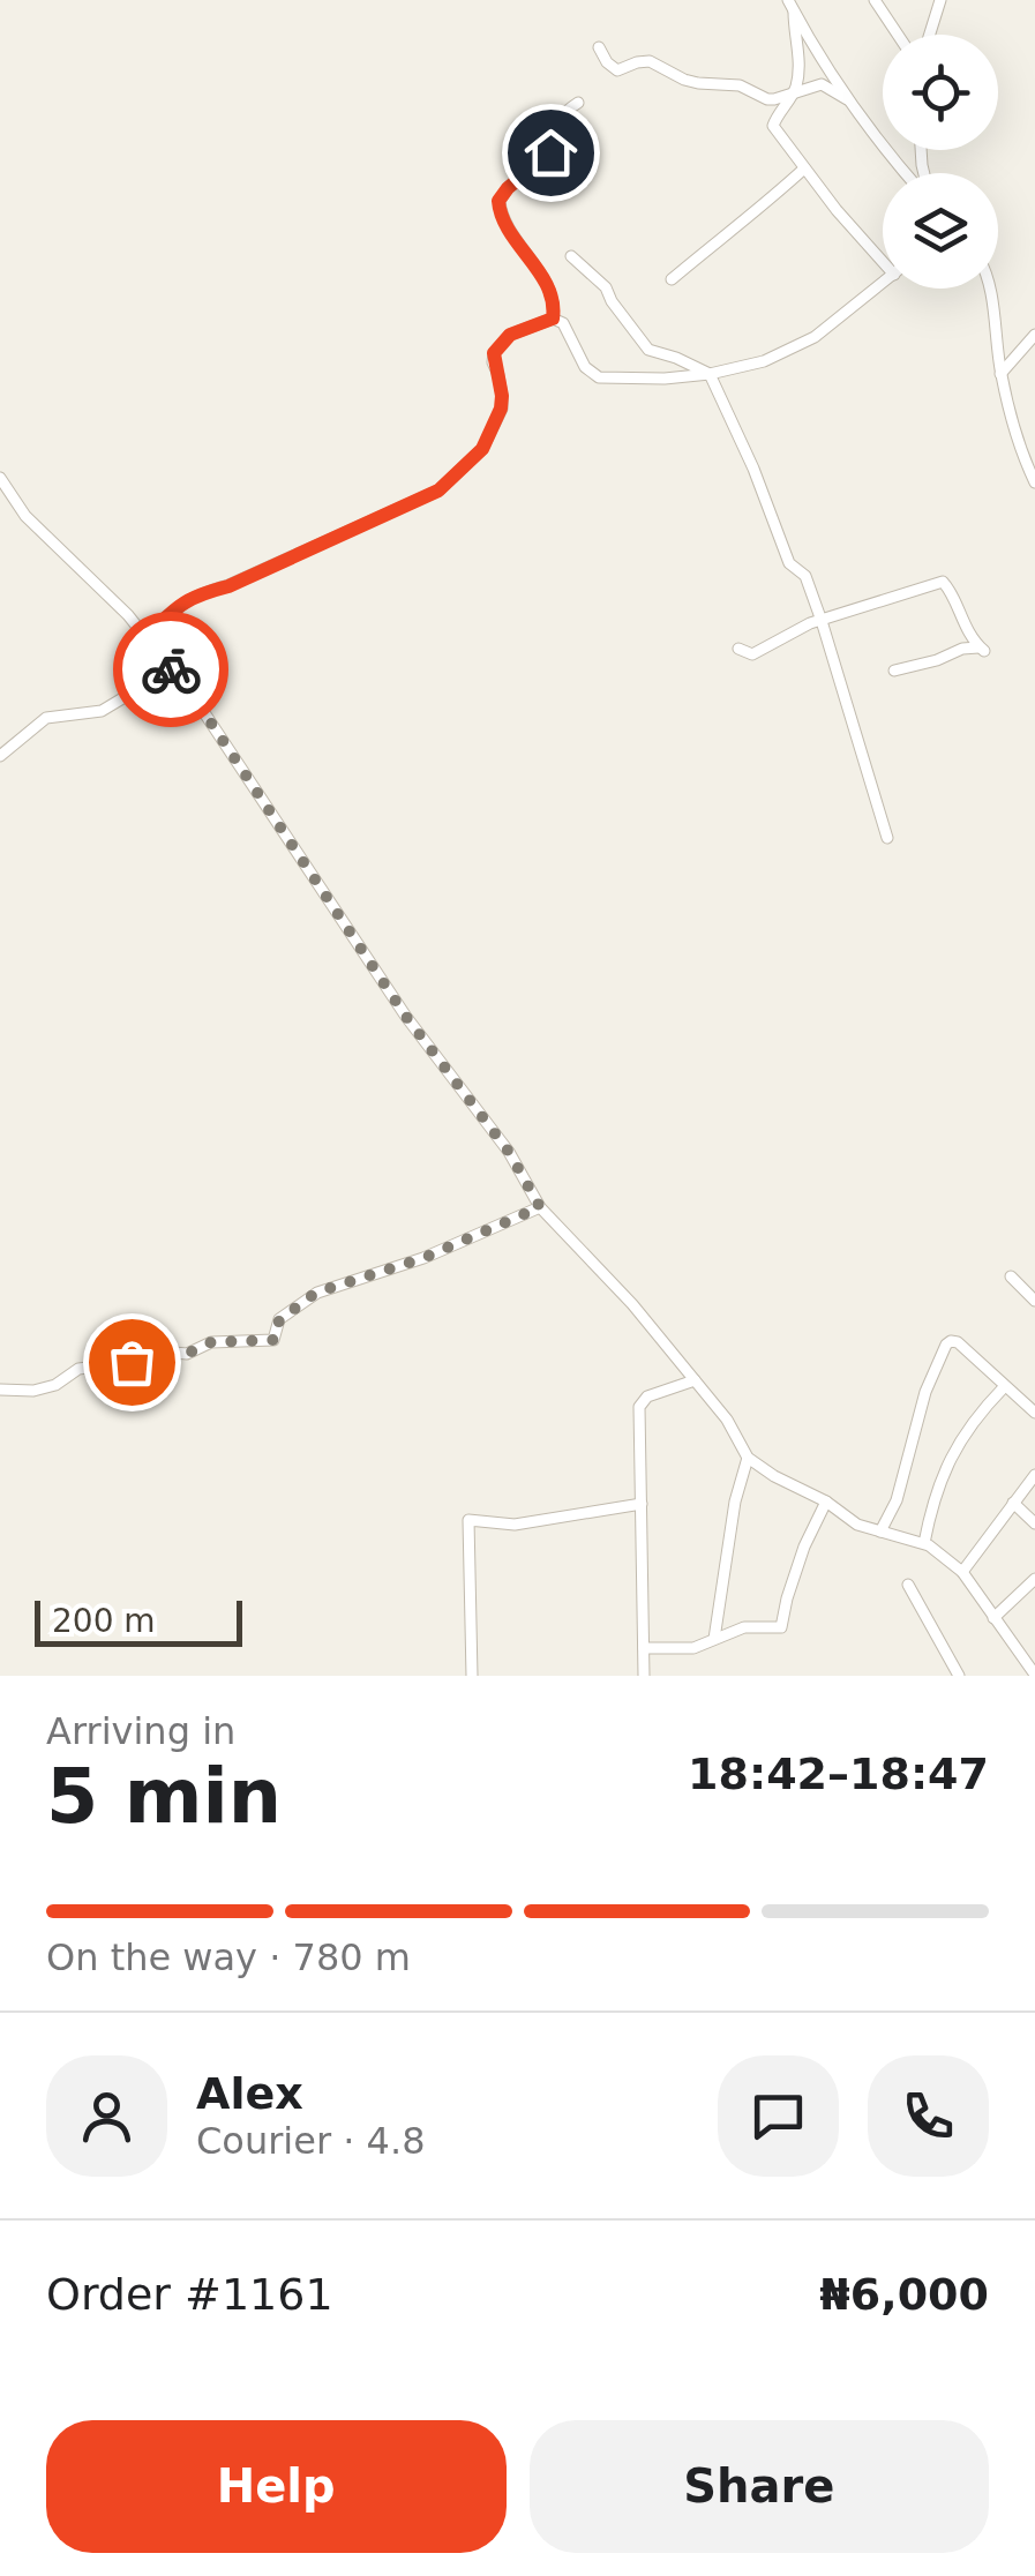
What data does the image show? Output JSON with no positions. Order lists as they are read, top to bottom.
{
  "scale_bar": "200 m",
  "page": {
    "scale": "200 m",
    "heading": ["5 min", "Arriving in", "18:42–18:47"],
    "panel": [
      "Alex",
      "Courier · 4.8",
      "Order #1161",
      "₦6,000"
    ],
    "bar": "On the way · 780 m",
    "buttons": ["Help", "Share"]
  }
}
